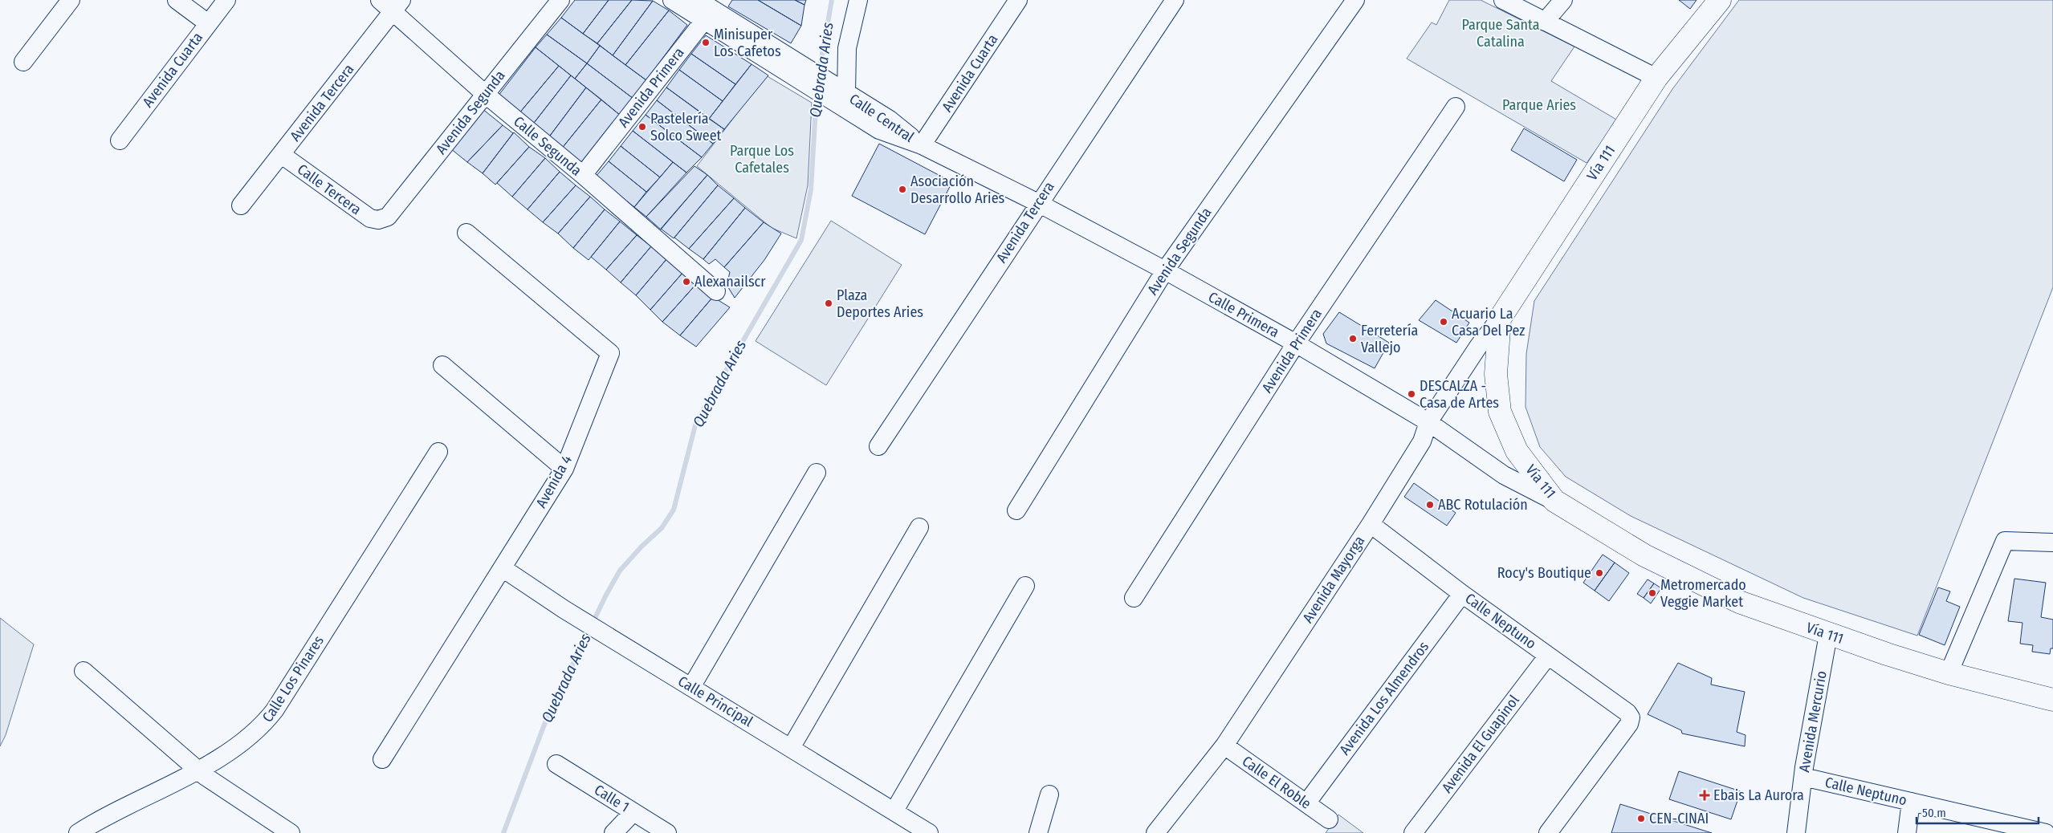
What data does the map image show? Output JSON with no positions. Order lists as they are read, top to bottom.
{
  "streets": {
    "main road": ["Vía 111"],
    "street": [
      "Avenida Cuarta",
      "Avenida Primera",
      "Avenida Tercera",
      "Avenida Segunda",
      "Calle Central",
      "Calle Segunda",
      "Calle Tercera",
      "Calle Primera",
      "Avenida 4",
      "Avenida Mayorga",
      "Calle Neptuno",
      "Calle Los Pinares",
      "Avenida Los Almendros",
      "Calle Principal",
      "Avenida Mercurio",
      "Avenida El Guapinol",
      "Calle El Roble",
      "Calle 1"
    ]
  },
  "crossings": [
    ["Avenida Cuarta", "Calle Central"],
    ["Avenida Cuarta", "Calle Primera"],
    ["Avenida Primera", "Calle Central"],
    ["Avenida Primera", "Calle Segunda"],
    ["Avenida Primera", "Calle Primera"],
    ["Avenida Tercera", "Calle Segunda"],
    ["Avenida Tercera", "Calle Tercera"],
    ["Avenida Tercera", "Calle Primera"],
    ["Avenida Segunda", "Calle Segunda"],
    ["Avenida Segunda", "Calle Tercera"],
    ["Avenida Segunda", "Calle Primera"],
    ["Calle Central", "Calle Primera"],
    ["Vía 111", "Calle Primera"],
    ["Vía 111", "Avenida Mayorga"],
    ["Vía 111", "Avenida Mercurio"],
    ["Calle Primera", "Avenida Mayorga"],
    ["Avenida 4", "Calle Principal"],
    ["Avenida Mayorga", "Calle Neptuno"],
    ["Avenida Mayorga", "Calle El Roble"],
    ["Calle Neptuno", "Avenida Los Almendros"],
    ["Calle Neptuno", "Avenida Mercurio"],
    ["Calle Neptuno", "Avenida El Guapinol"],
    ["Avenida Los Almendros", "Calle El Roble"]
  ],
  "water": ["Quebrada Aries"],
  "parks": ["Parque Santa Catalina", "Parque Aries", "Parque Los Cafetales"],
  "places": {
    "other": [
      "Minisuper Los Cafetos",
      "Pastelería Solco Sweet",
      "Asociación Desarrollo Aries",
      "Alexanailscr",
      "Plaza Deportes Aries",
      "Acuario La Casa Del Pez",
      "Ferretería Vallejo",
      "DESCALZA - Casa de Artes",
      "ABC Rotulación",
      "Rocy's Boutique",
      "Metromercado Veggie Market",
      "CEN-CINAI"
    ],
    "health": ["Ebais La Aurora"]
  },
  "scale_bar": "50 m"
}
